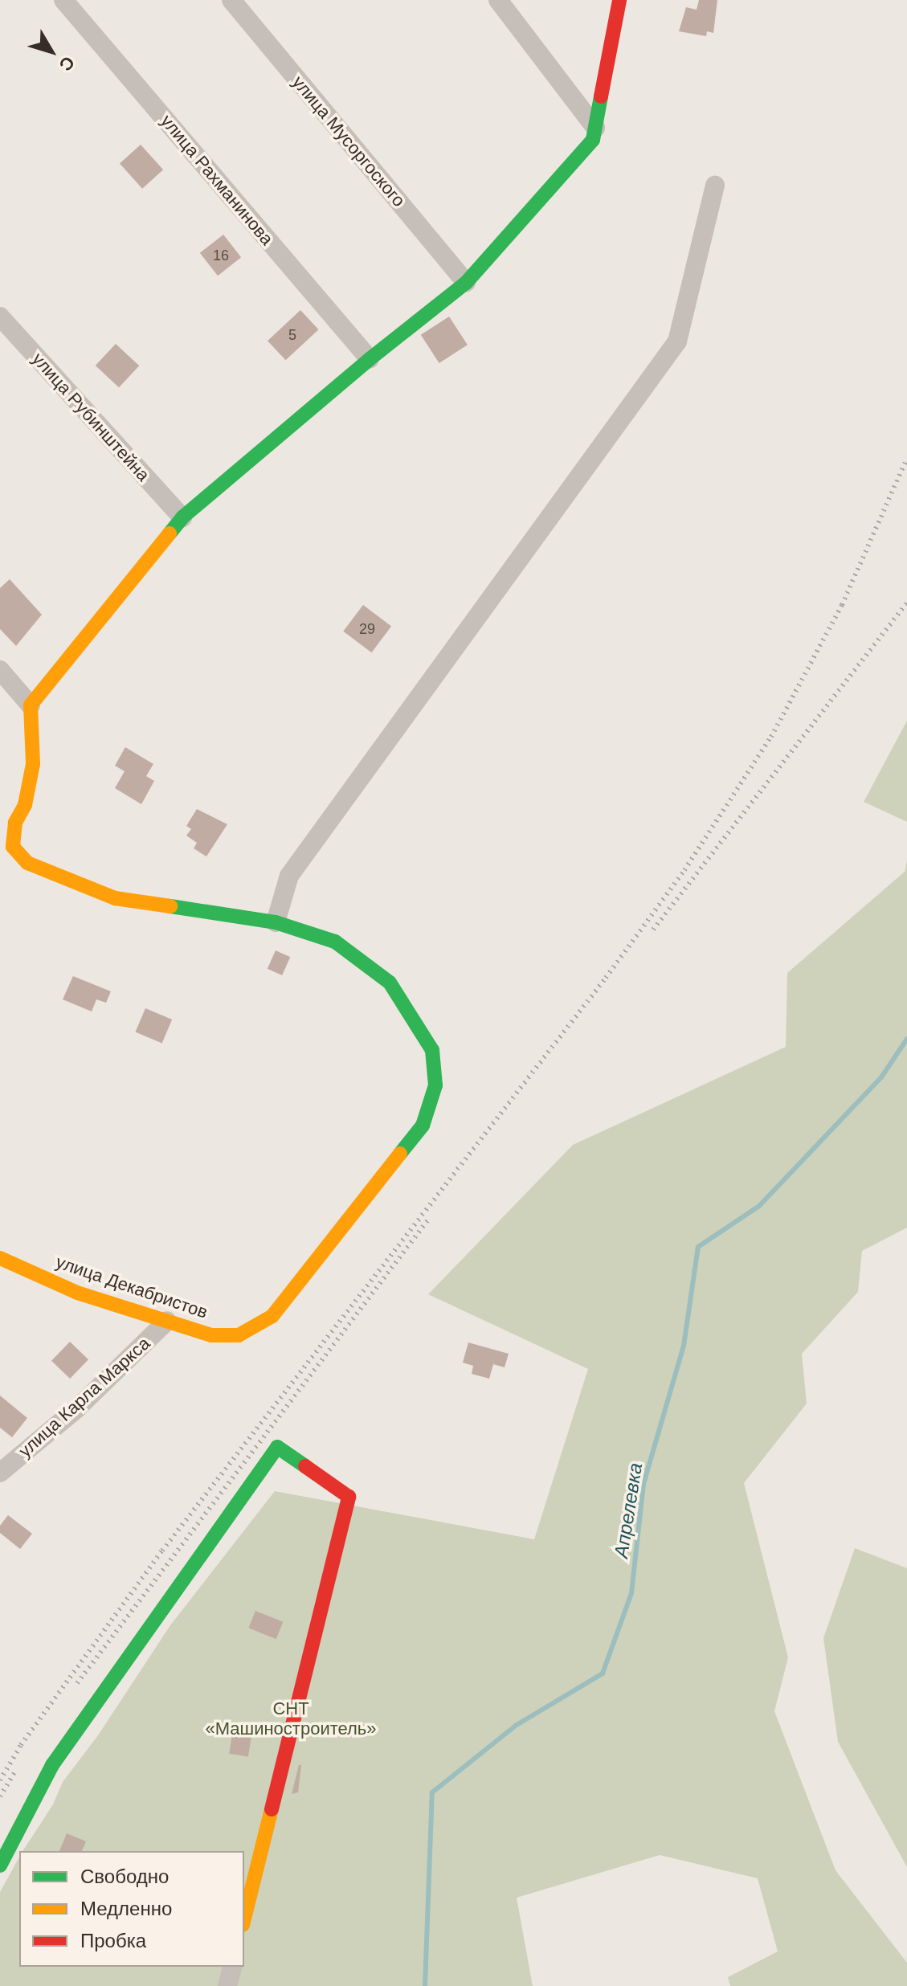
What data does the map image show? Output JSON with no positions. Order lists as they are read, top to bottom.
{
  "streets": {
    "street": [
      "улица Мусоргоского",
      "улица Рахманинова",
      "улица Рубинштейна",
      "улица Декабристов",
      "улица Карла Маркса"
    ]
  },
  "crossings": [
    ["улица Декабристов", "улица Карла Маркса"]
  ],
  "water": ["Апрелевка"],
  "parks": ["СНТ «Машиностроитель»"],
  "house_numbers": ["16", "5", "29"],
  "legend": ["Свободно", "Медленно", "Пробка"],
  "north": "bottom right"
}
